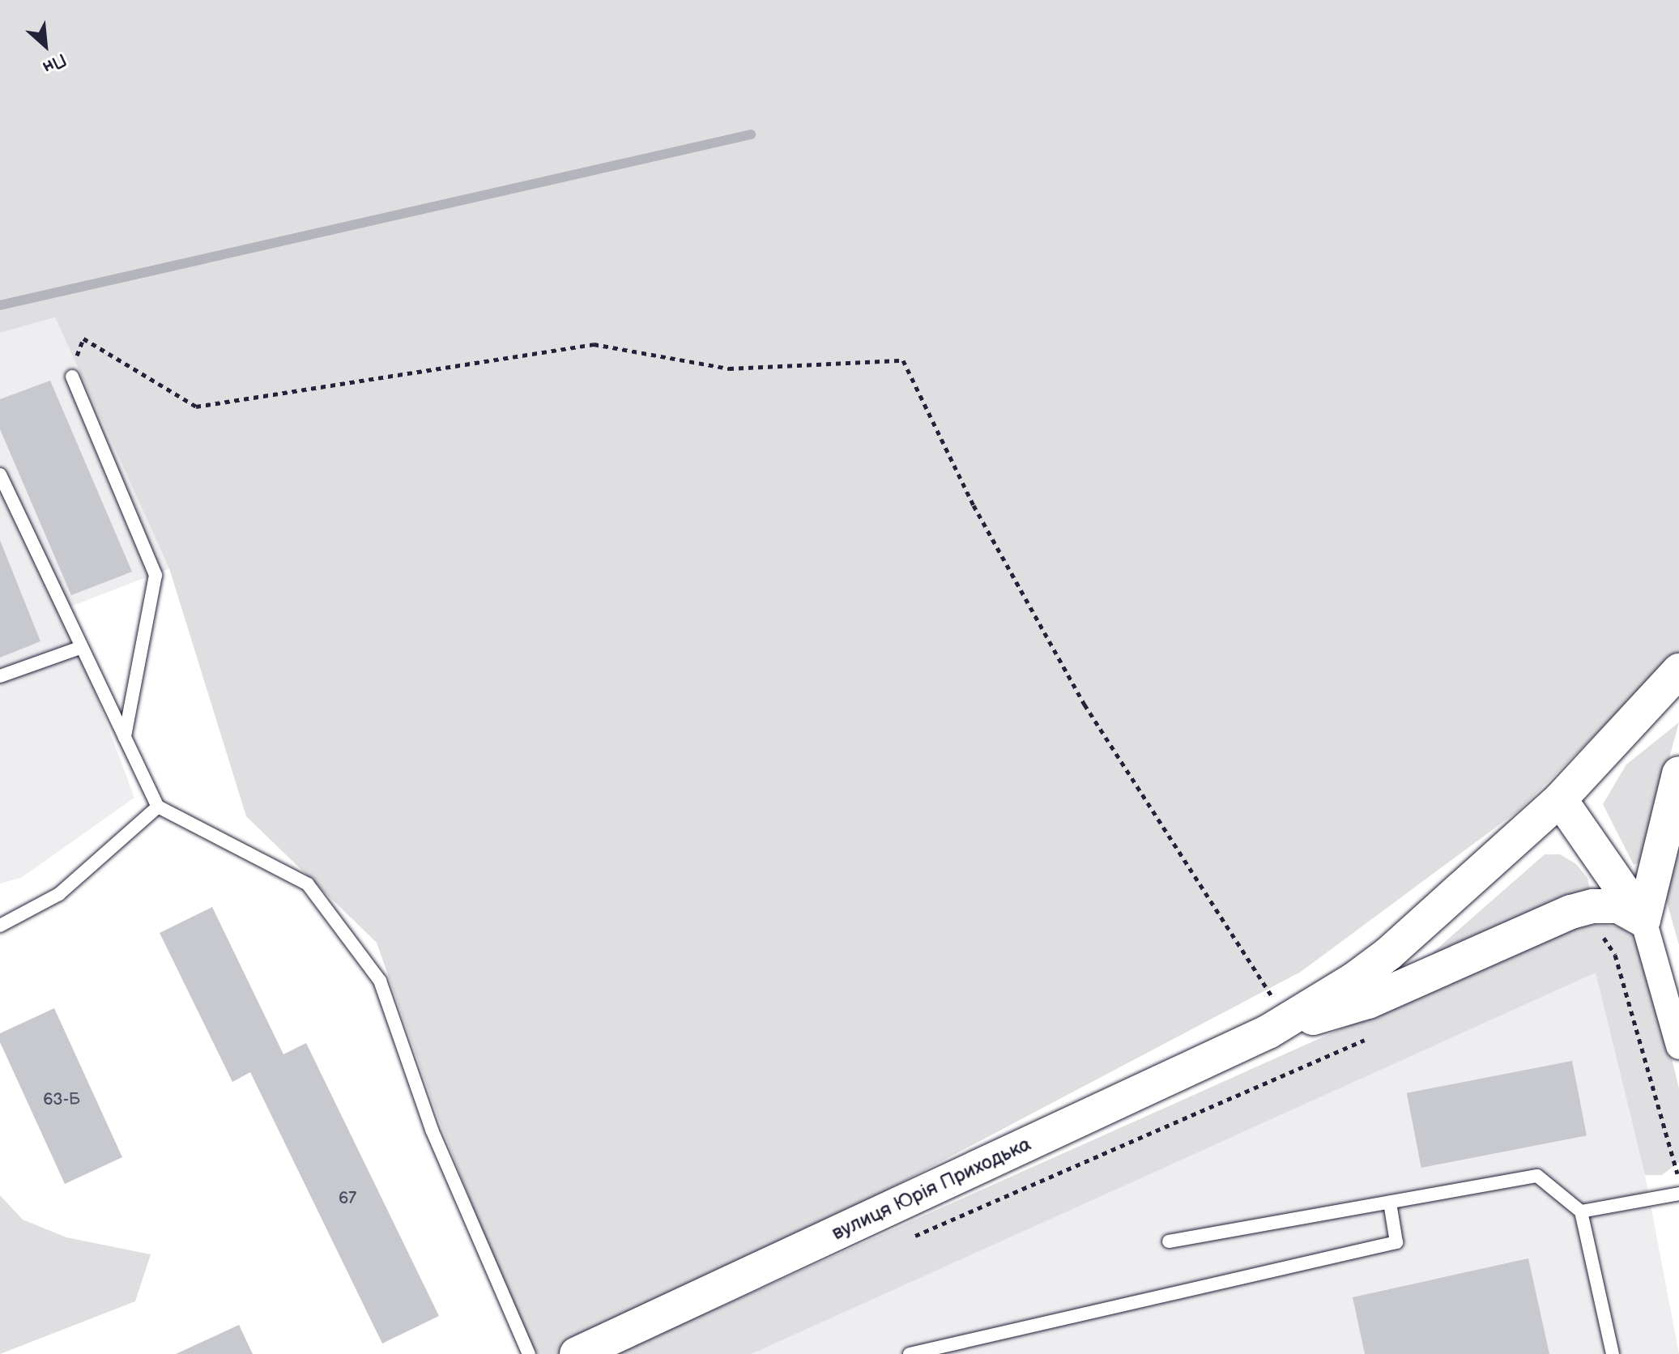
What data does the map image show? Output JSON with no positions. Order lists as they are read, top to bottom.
{
  "streets": {
    "street": ["вулиця Юрія Приходька"]
  },
  "house_numbers": ["63-Б", "67"],
  "north": "bottom right"
}
